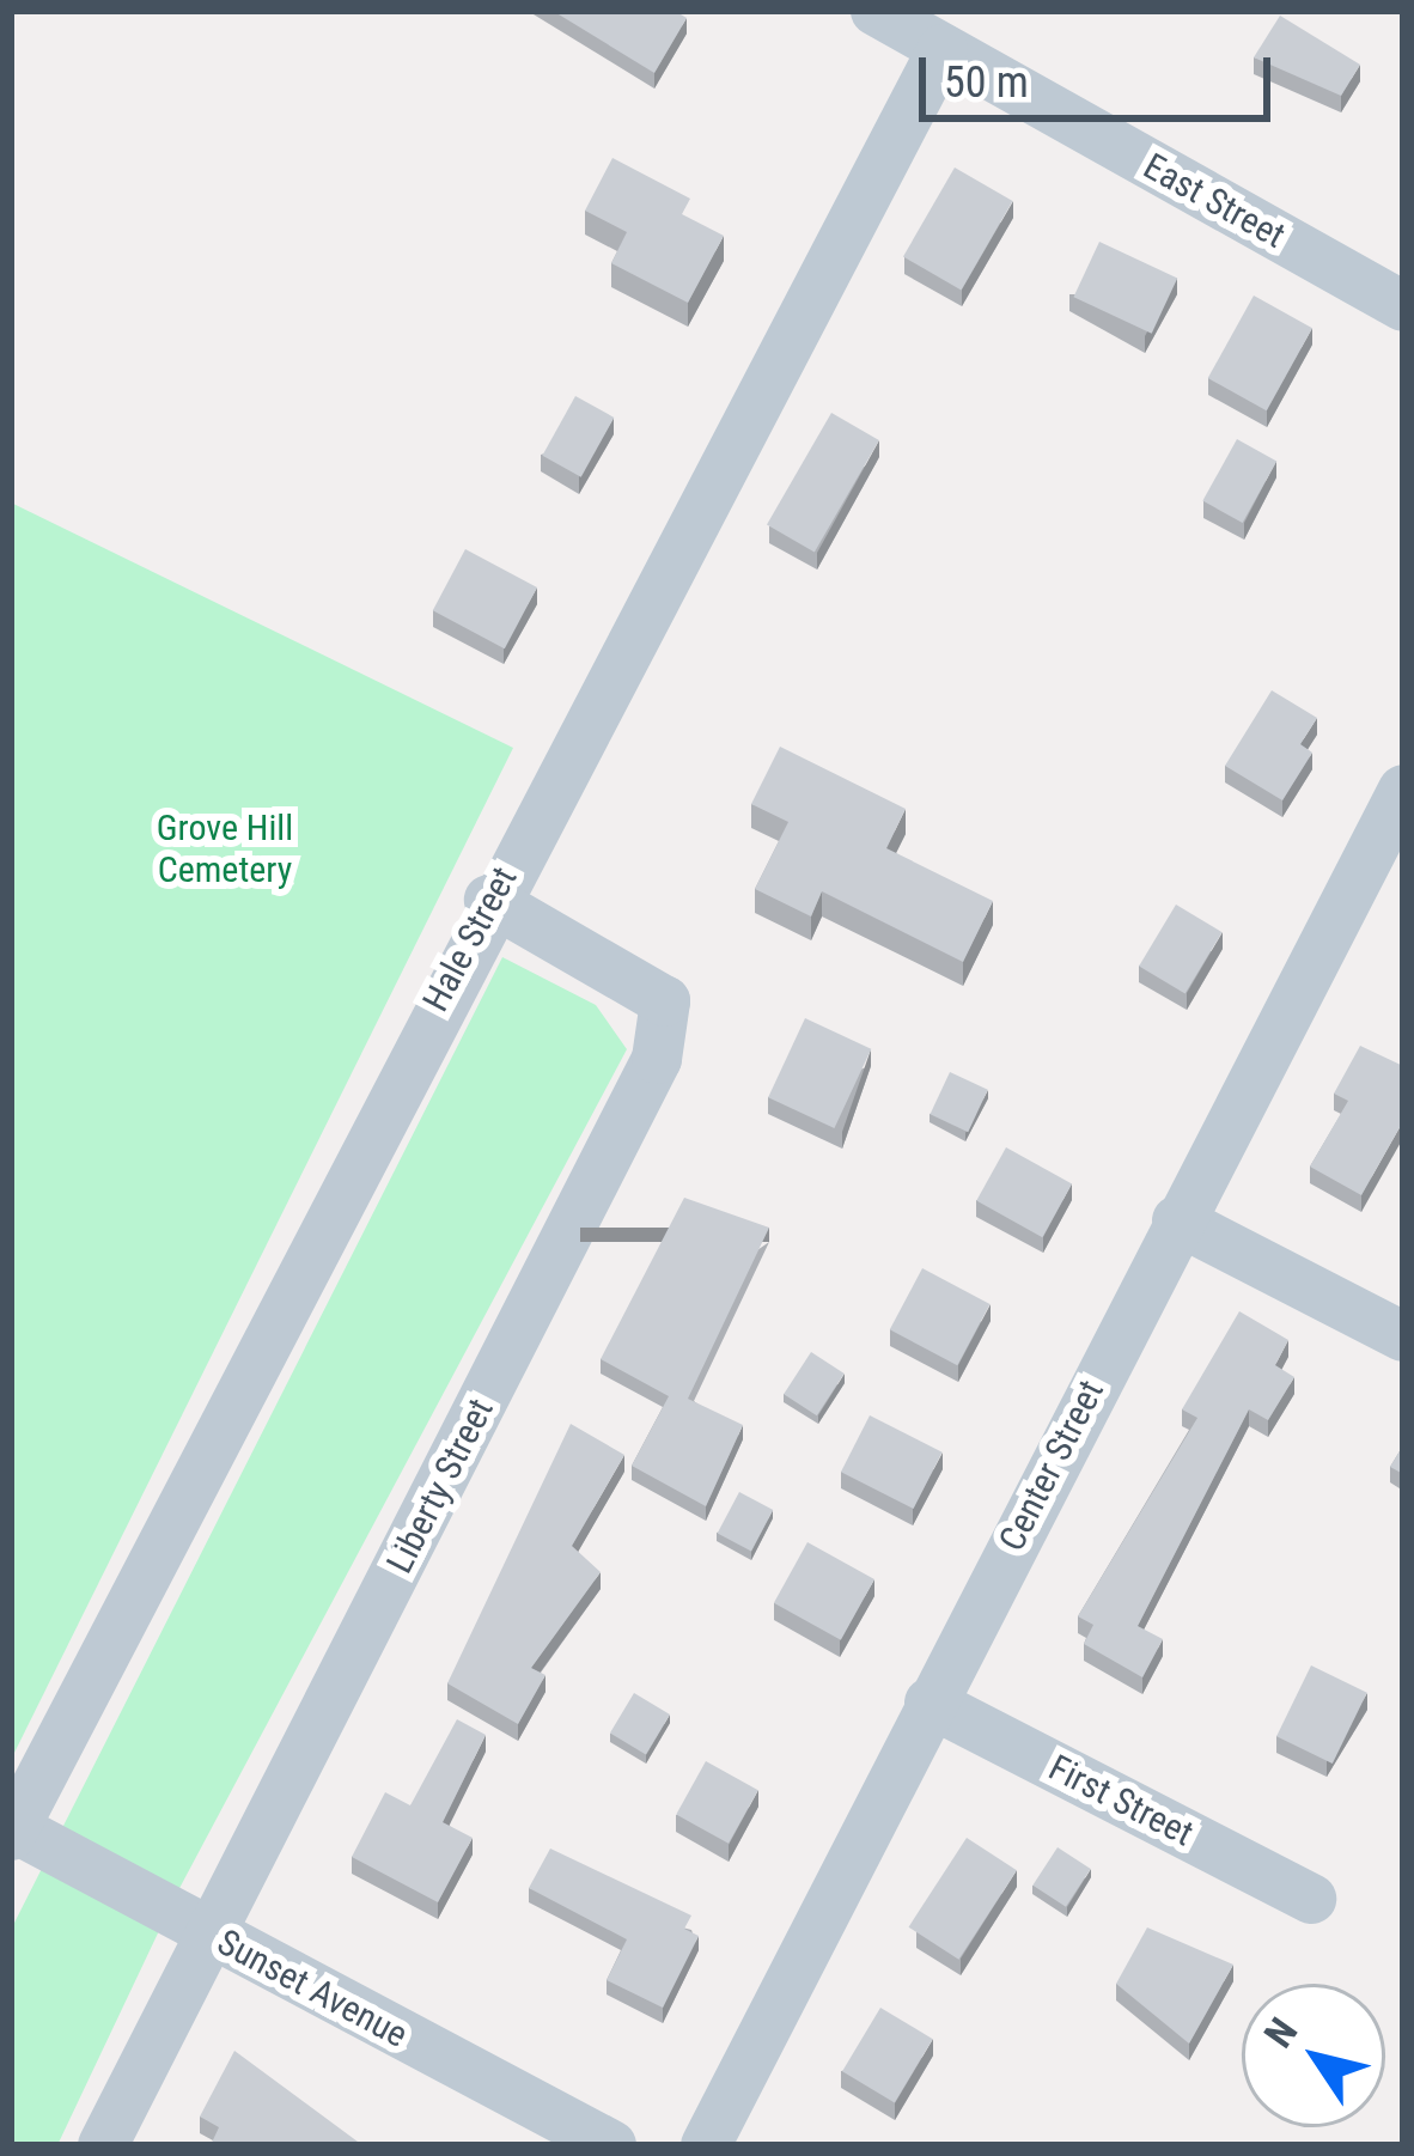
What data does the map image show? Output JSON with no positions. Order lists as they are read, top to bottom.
{
  "streets": {
    "street": [
      "East Street",
      "Hale Street",
      "Center Street",
      "Liberty Street",
      "First Street",
      "Sunset Avenue"
    ]
  },
  "crossings": [
    ["East Street", "Hale Street"],
    ["Hale Street", "Liberty Street"],
    ["Hale Street", "Sunset Avenue"],
    ["Center Street", "First Street"],
    ["Liberty Street", "Sunset Avenue"]
  ],
  "parks": ["Grove Hill Cemetery"],
  "scale_bar": "50 m",
  "north": "top left"
}
